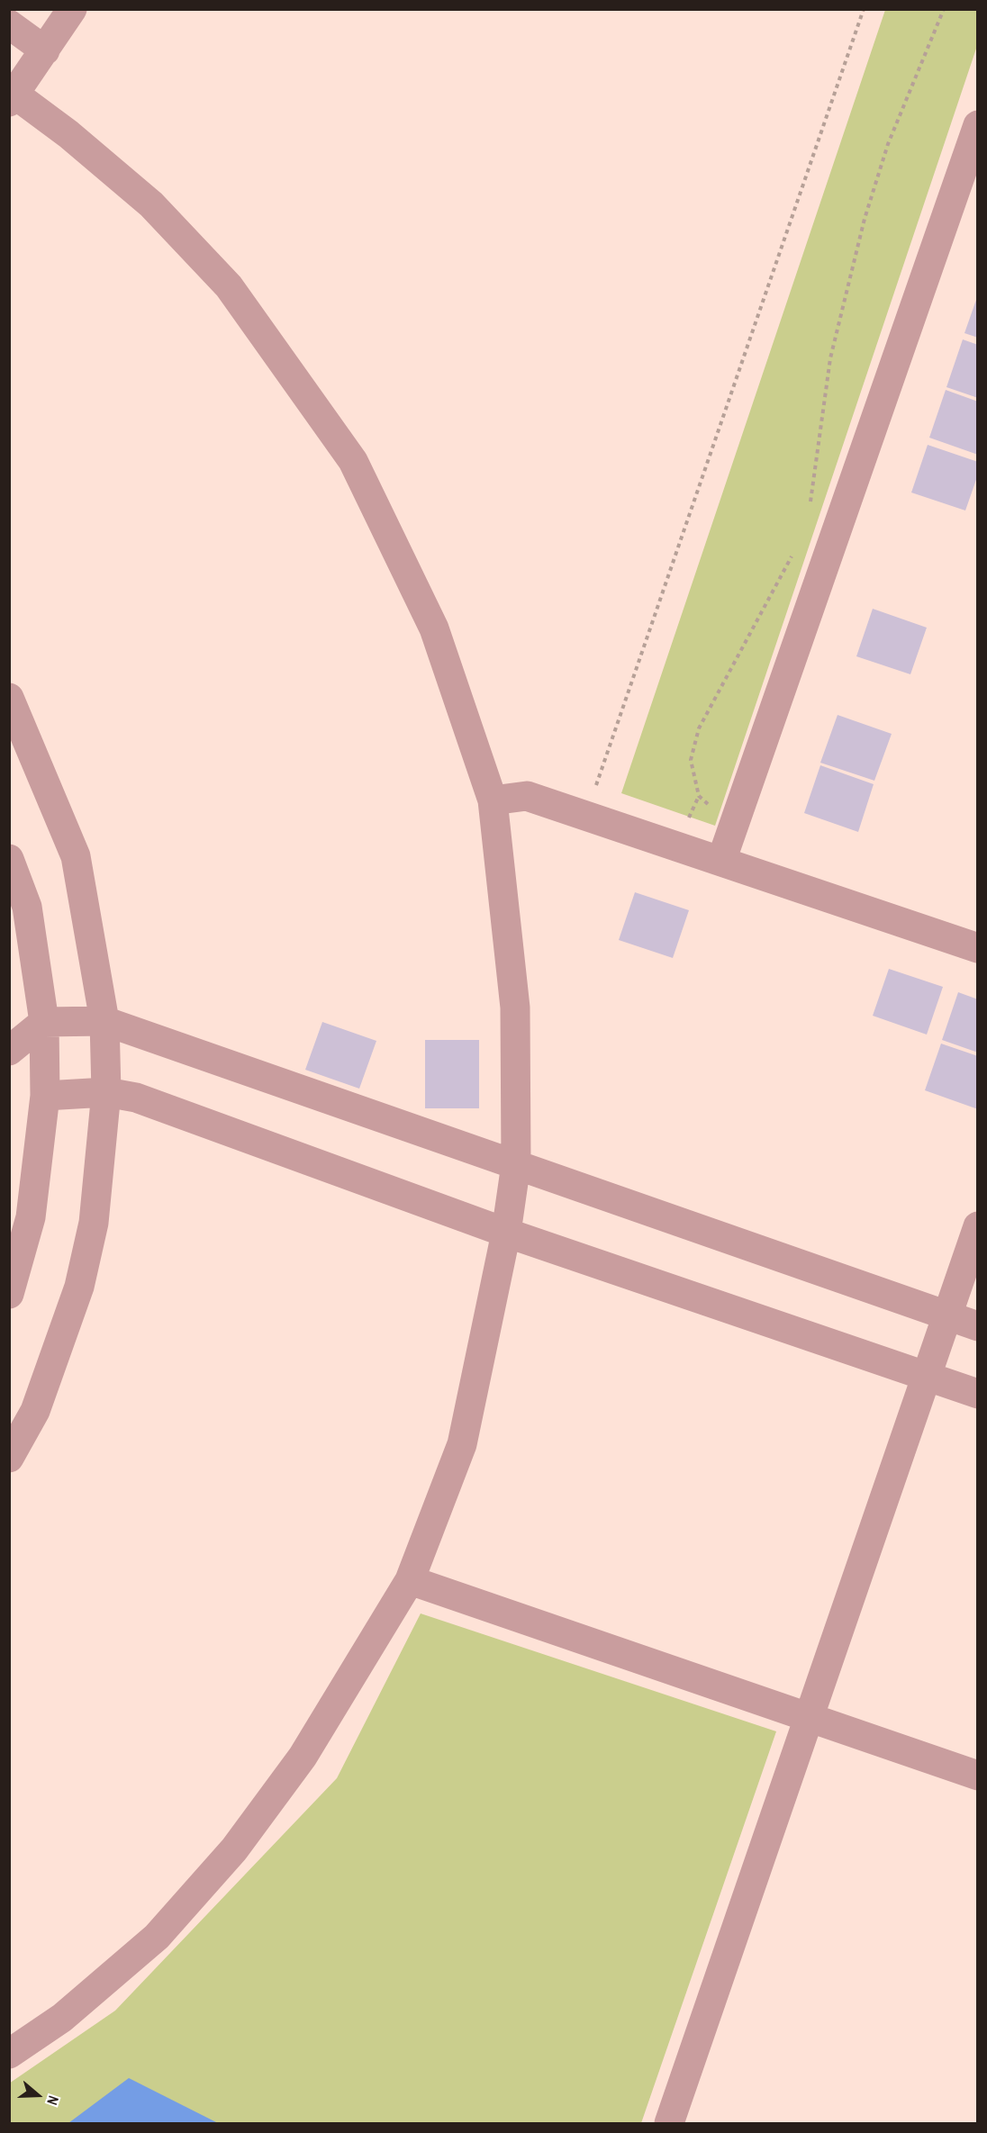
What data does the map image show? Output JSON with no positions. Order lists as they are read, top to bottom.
{
  "north": "right"
}
